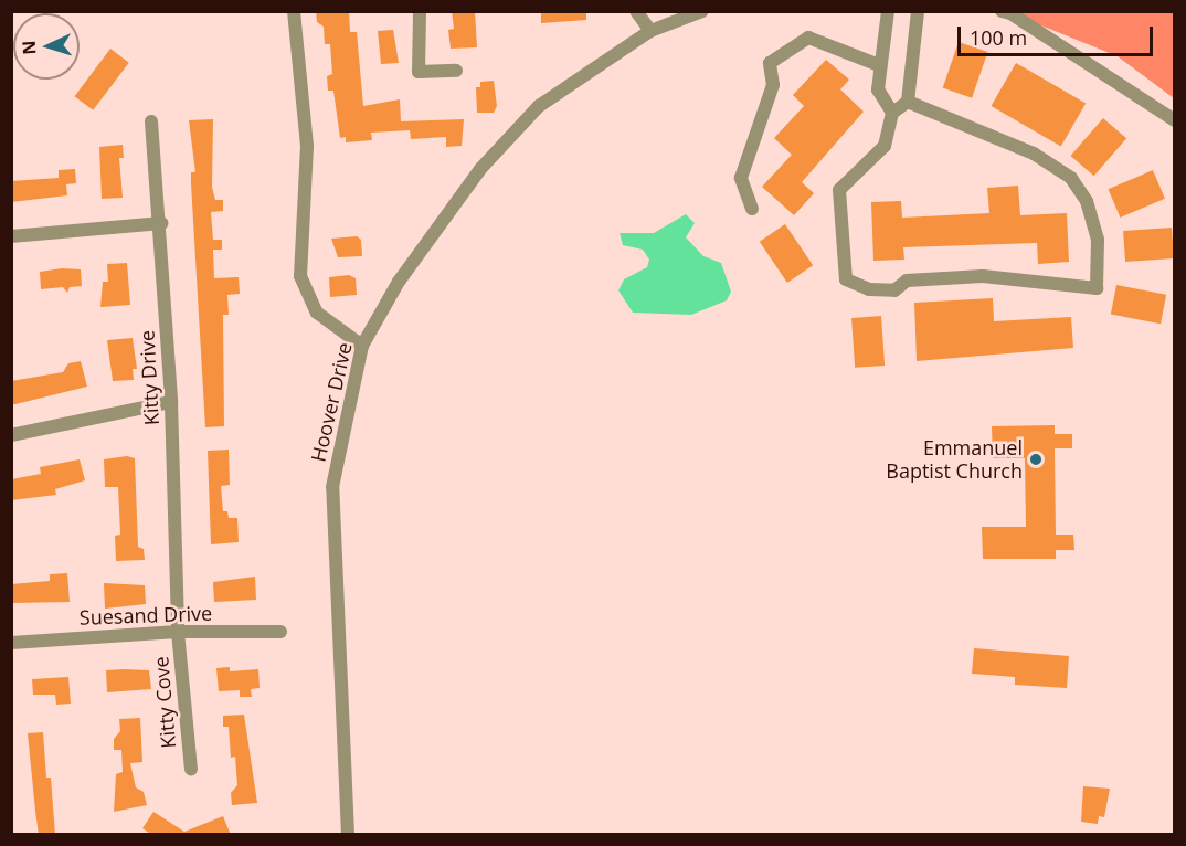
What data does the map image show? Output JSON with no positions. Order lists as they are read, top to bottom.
{
  "streets": {
    "street": [
      "Kitty Drive",
      "Hoover Drive",
      "Suesand Drive",
      "Kitty Cove"
    ]
  },
  "crossings": [
    ["Kitty Drive", "Suesand Drive"],
    ["Kitty Drive", "Kitty Cove"],
    ["Suesand Drive", "Kitty Cove"]
  ],
  "places": ["Emmanuel Baptist Church"],
  "scale_bar": "100 m",
  "north": "left"
}
